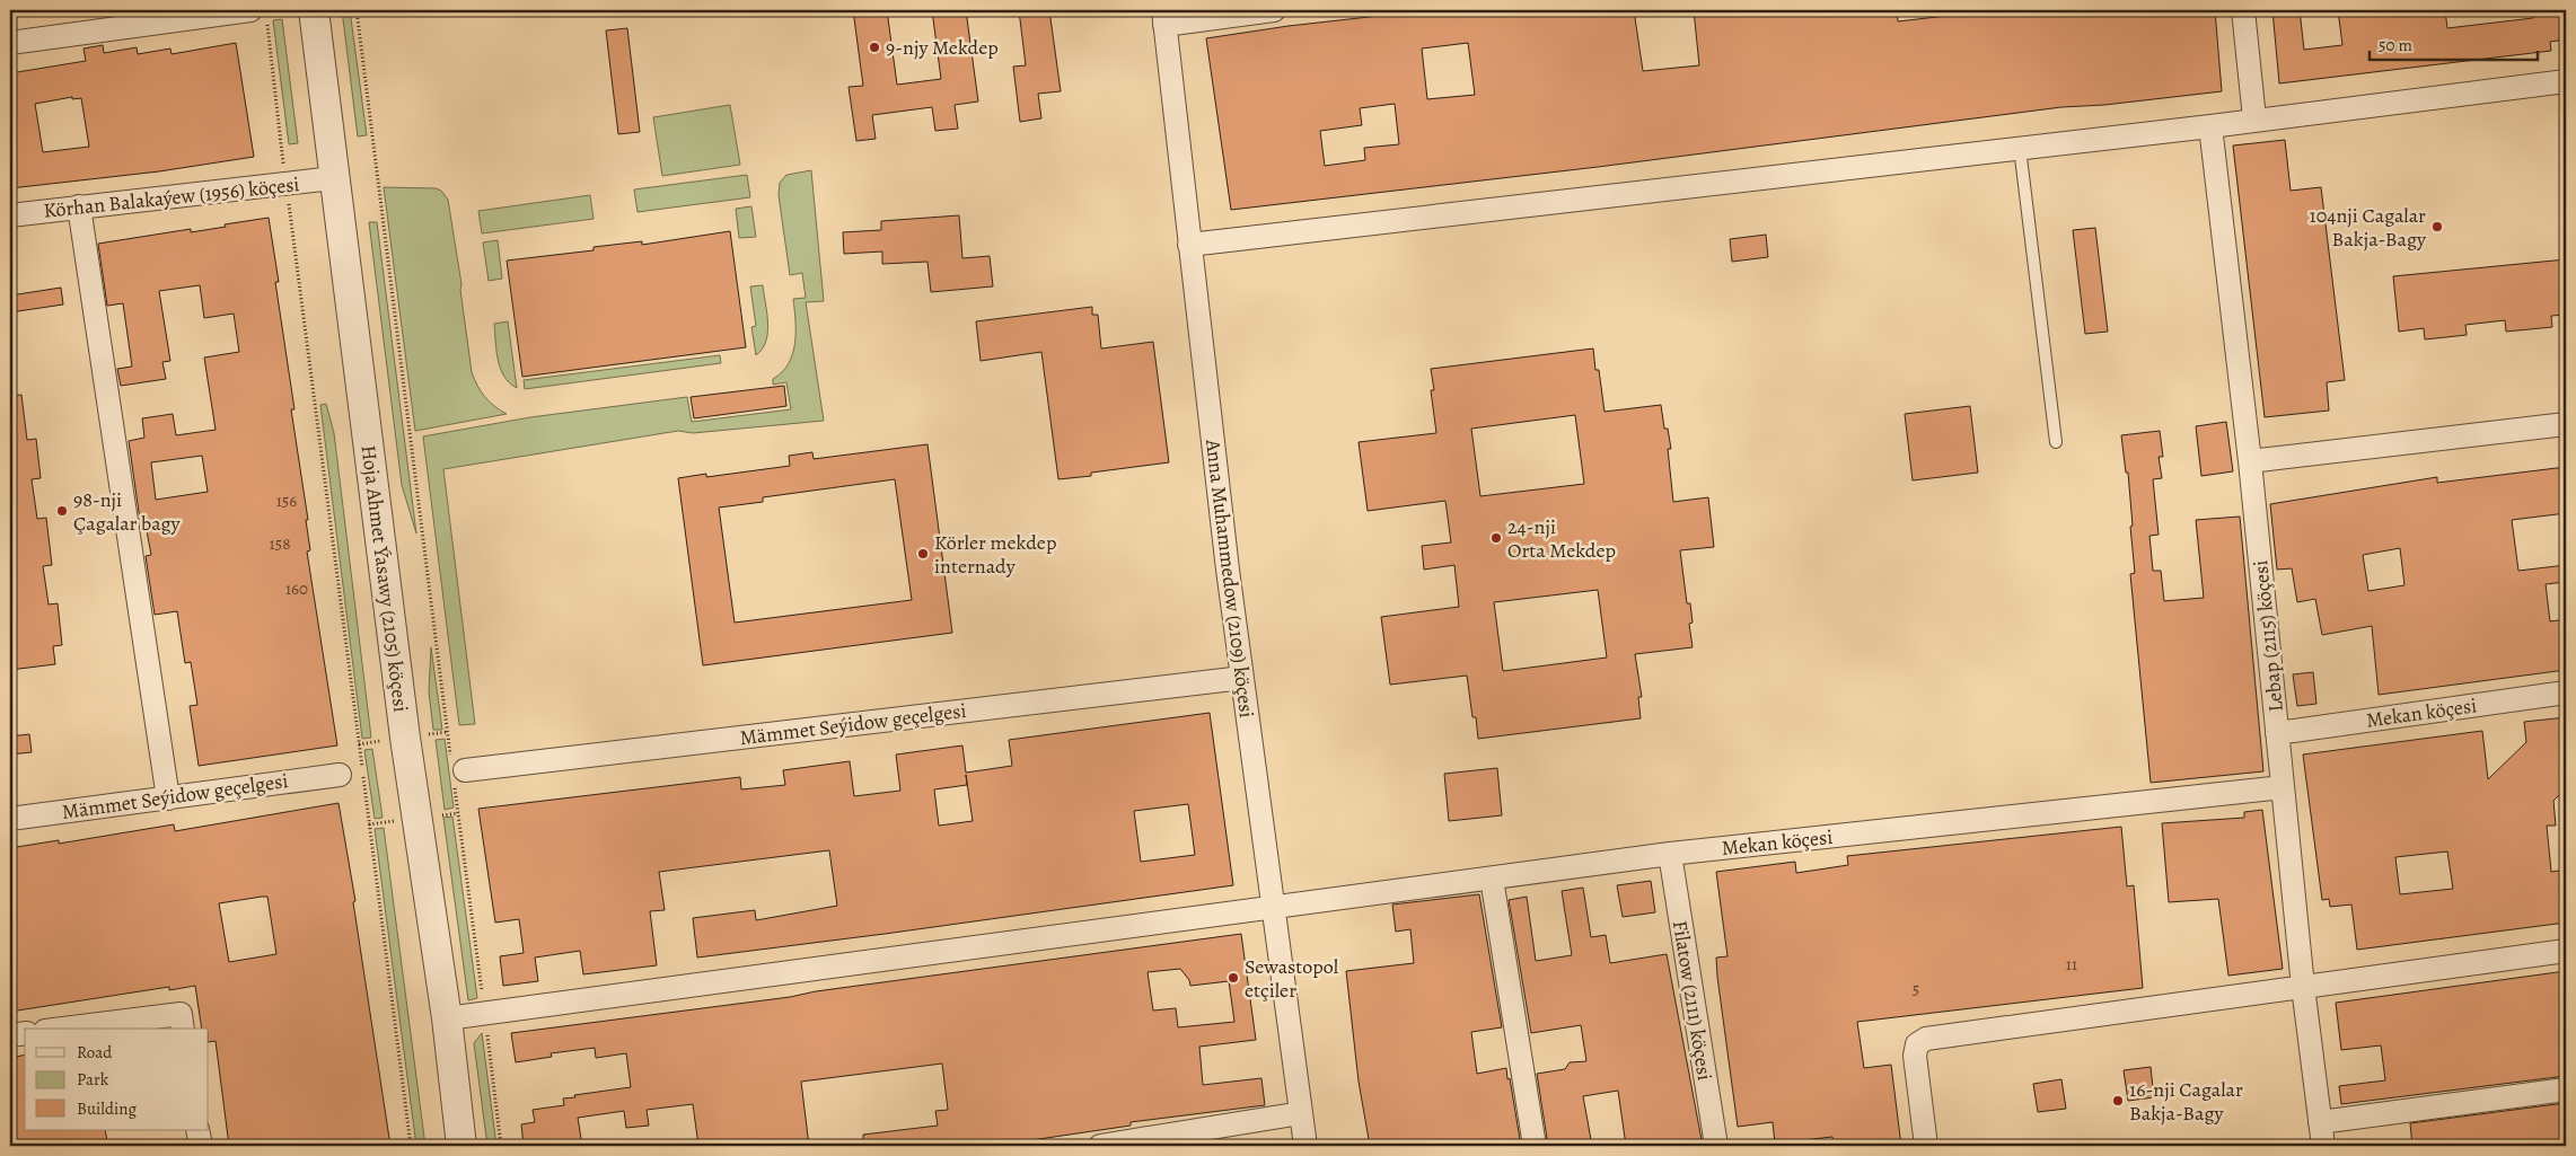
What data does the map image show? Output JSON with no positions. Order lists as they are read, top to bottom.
{
  "streets": {
    "street": [
      "Körhan Balakaýew (1956) köçesi",
      "Hoja Ahmet Ýasawy (2105) köçesi",
      "Anna Muhammedow (2109) köçesi",
      "Lebap (2115) köçesi",
      "Mekan köçesi",
      "Mämmet Seýidow geçelgesi",
      "Filatow (2111) köçesi"
    ]
  },
  "crossings": [
    ["Körhan Balakaýew (1956) köçesi", "Hoja Ahmet Ýasawy (2105) köçesi"],
    ["Hoja Ahmet Ýasawy (2105) köçesi", "Mekan köçesi"],
    ["Anna Muhammedow (2109) köçesi", "Mekan köçesi"],
    ["Anna Muhammedow (2109) köçesi", "Mämmet Seýidow geçelgesi"],
    ["Lebap (2115) köçesi", "Mekan köçesi"],
    ["Mekan köçesi", "Filatow (2111) köçesi"]
  ],
  "places": [
    "9-njy Mekdep",
    "104nji Cagalar Bakja-Bagy",
    "98-nji Çagalar bagy",
    "24-nji Orta Mekdep",
    "Körler mekdep internady",
    "Sewastopol etçiler",
    "16-nji Cagalar Bakja-Bagy"
  ],
  "house_numbers": [
    "156",
    "158",
    "160",
    "11",
    "5"
  ],
  "legend": ["Road", "Park", "Building"],
  "scale_bar": "50 m"
}
